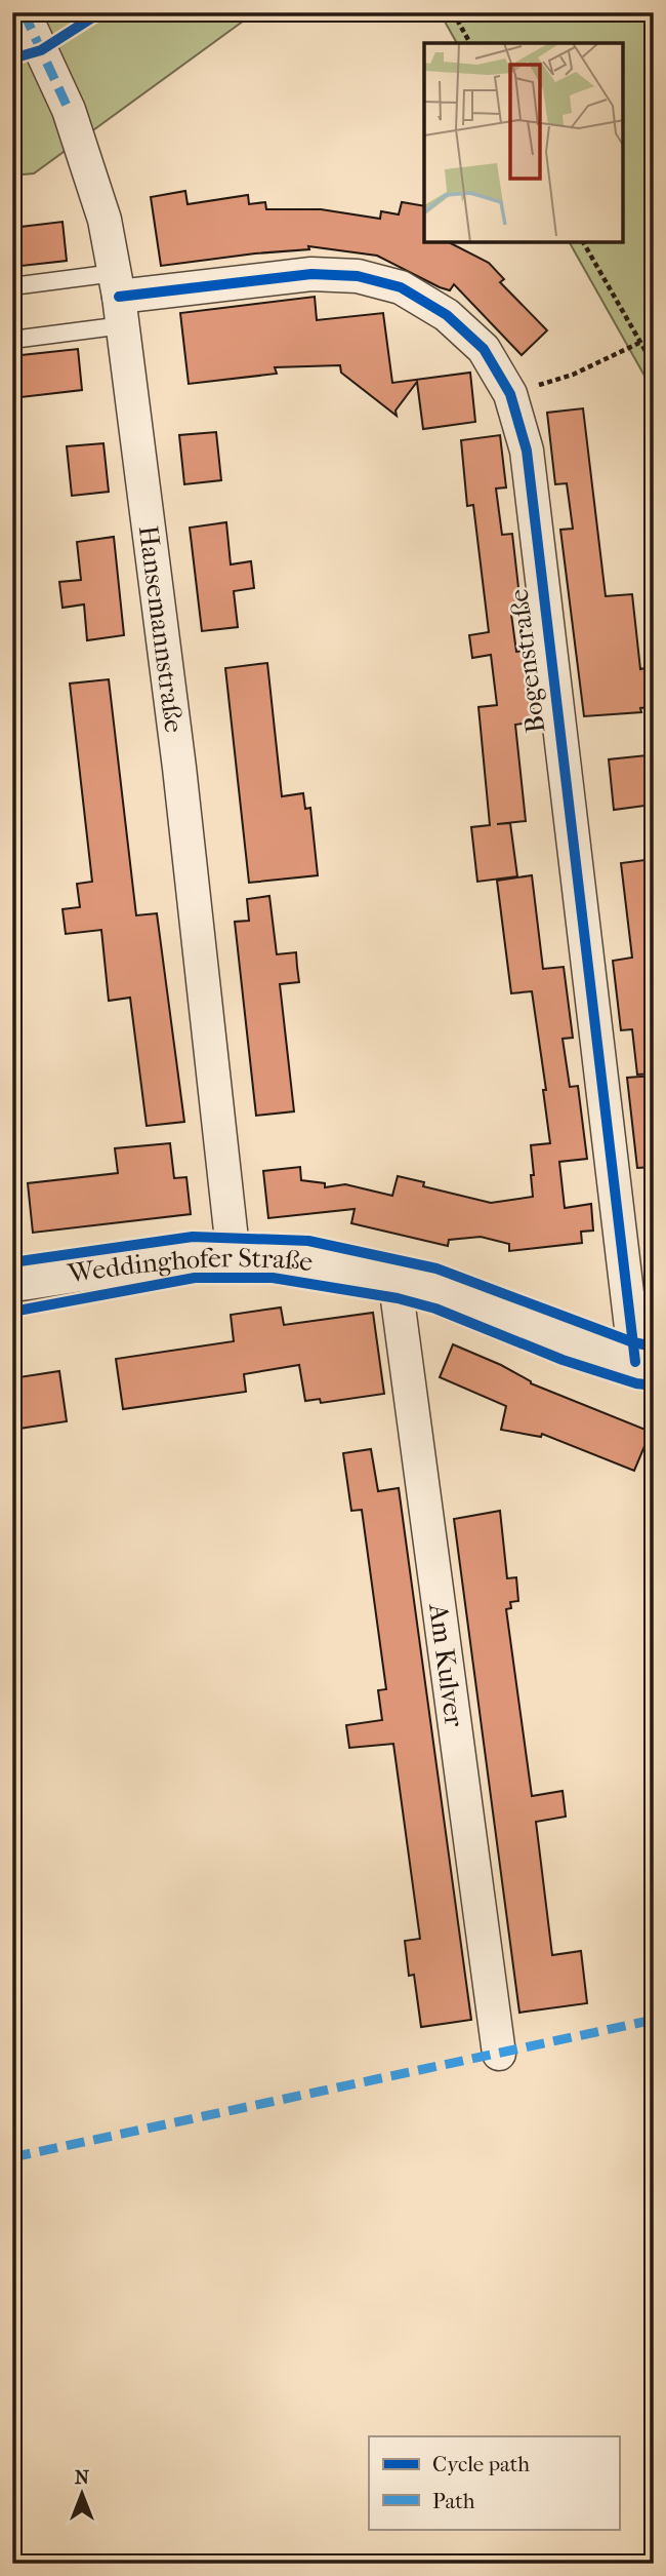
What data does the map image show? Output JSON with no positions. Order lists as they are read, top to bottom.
{
  "streets": {
    "street": [
      "Hansemannstraße",
      "Bogenstraße",
      "Weddinghofer Straße",
      "Am Kulver"
    ]
  },
  "crossings": [
    ["Hansemannstraße", "Bogenstraße"],
    ["Hansemannstraße", "Weddinghofer Straße"],
    ["Bogenstraße", "Weddinghofer Straße"],
    ["Weddinghofer Straße", "Am Kulver"]
  ],
  "legend": ["Cycle path", "Path"],
  "north": "top"
}
